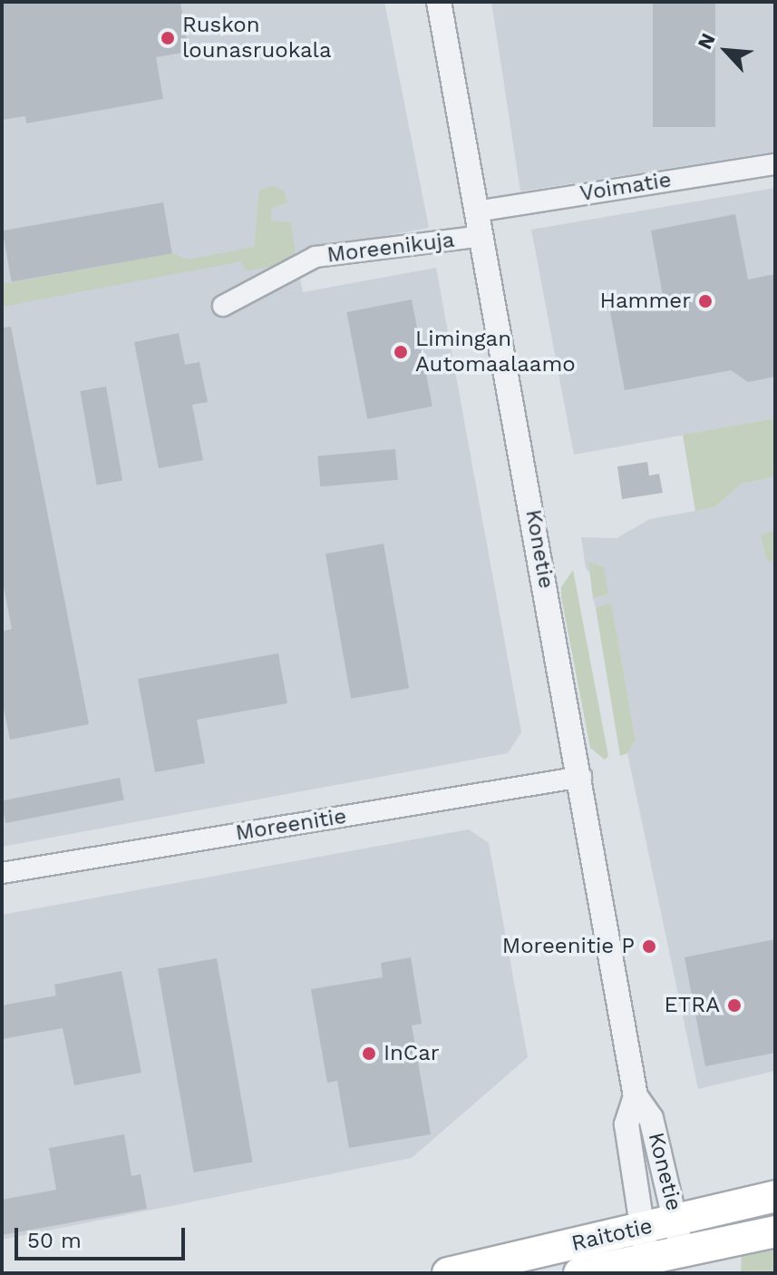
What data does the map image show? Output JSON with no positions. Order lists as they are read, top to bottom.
{
  "streets": {
    "main road": ["Raitotie"],
    "street": [
      "Voimatie",
      "Moreenikuja",
      "Konetie",
      "Moreenitie"
    ]
  },
  "crossings": [
    ["Voimatie", "Konetie"],
    ["Moreenikuja", "Konetie"],
    ["Konetie", "Moreenitie"],
    ["Konetie", "Raitotie"]
  ],
  "places": [
    "Ruskon lounasruokala",
    "Hammer",
    "Limingan Automaalaamo",
    "Moreenitie P",
    "ETRA",
    "InCar"
  ],
  "scale_bar": "50 m",
  "north": "top left"
}
